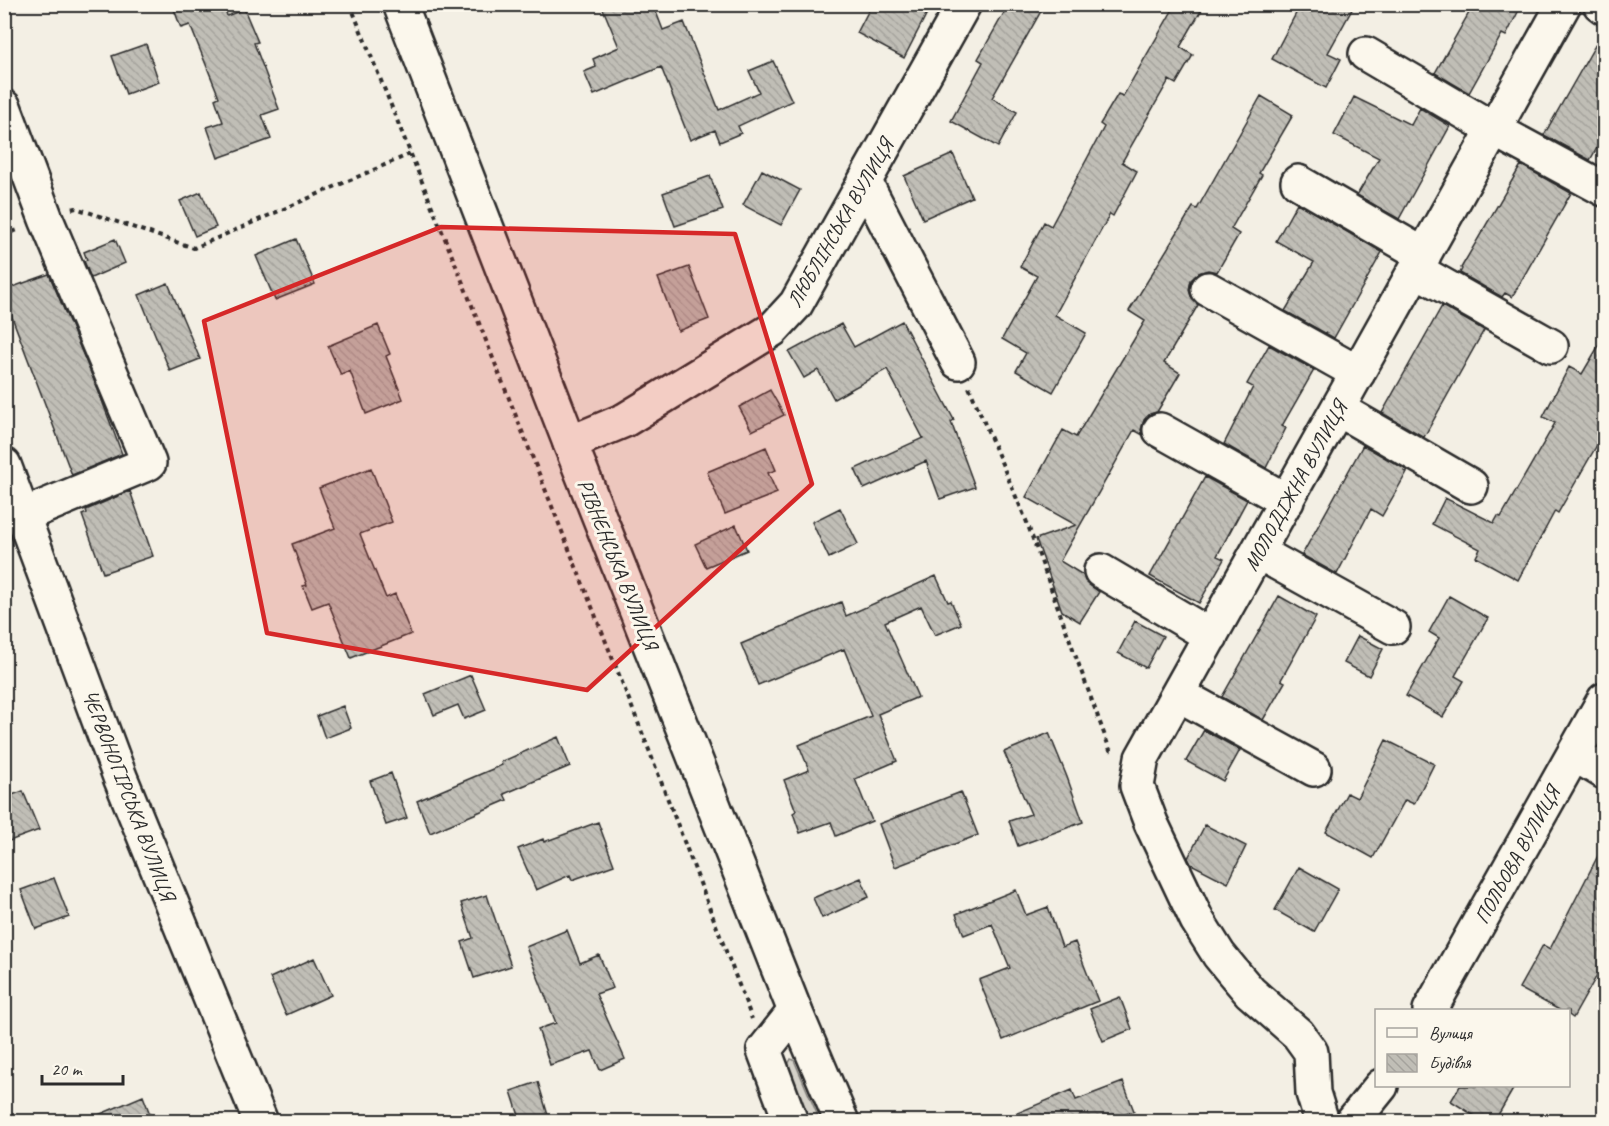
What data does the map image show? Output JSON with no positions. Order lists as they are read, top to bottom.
{
  "streets": {
    "street": [
      "ЛЮБЛІНСЬКА ВУЛИЦЯ",
      "МОЛОДІЖНА ВУЛИЦЯ",
      "РІВНЕНСЬКА ВУЛИЦЯ",
      "ЧЕРВОНОГІРСЬКА ВУЛИЦЯ",
      "ПОЛЬОВА ВУЛИЦЯ"
    ]
  },
  "crossings": [
    ["ЛЮБЛІНСЬКА ВУЛИЦЯ", "РІВНЕНСЬКА ВУЛИЦЯ"]
  ],
  "legend": ["Вулиця", "Будівля"],
  "scale_bar": "20 m"
}
